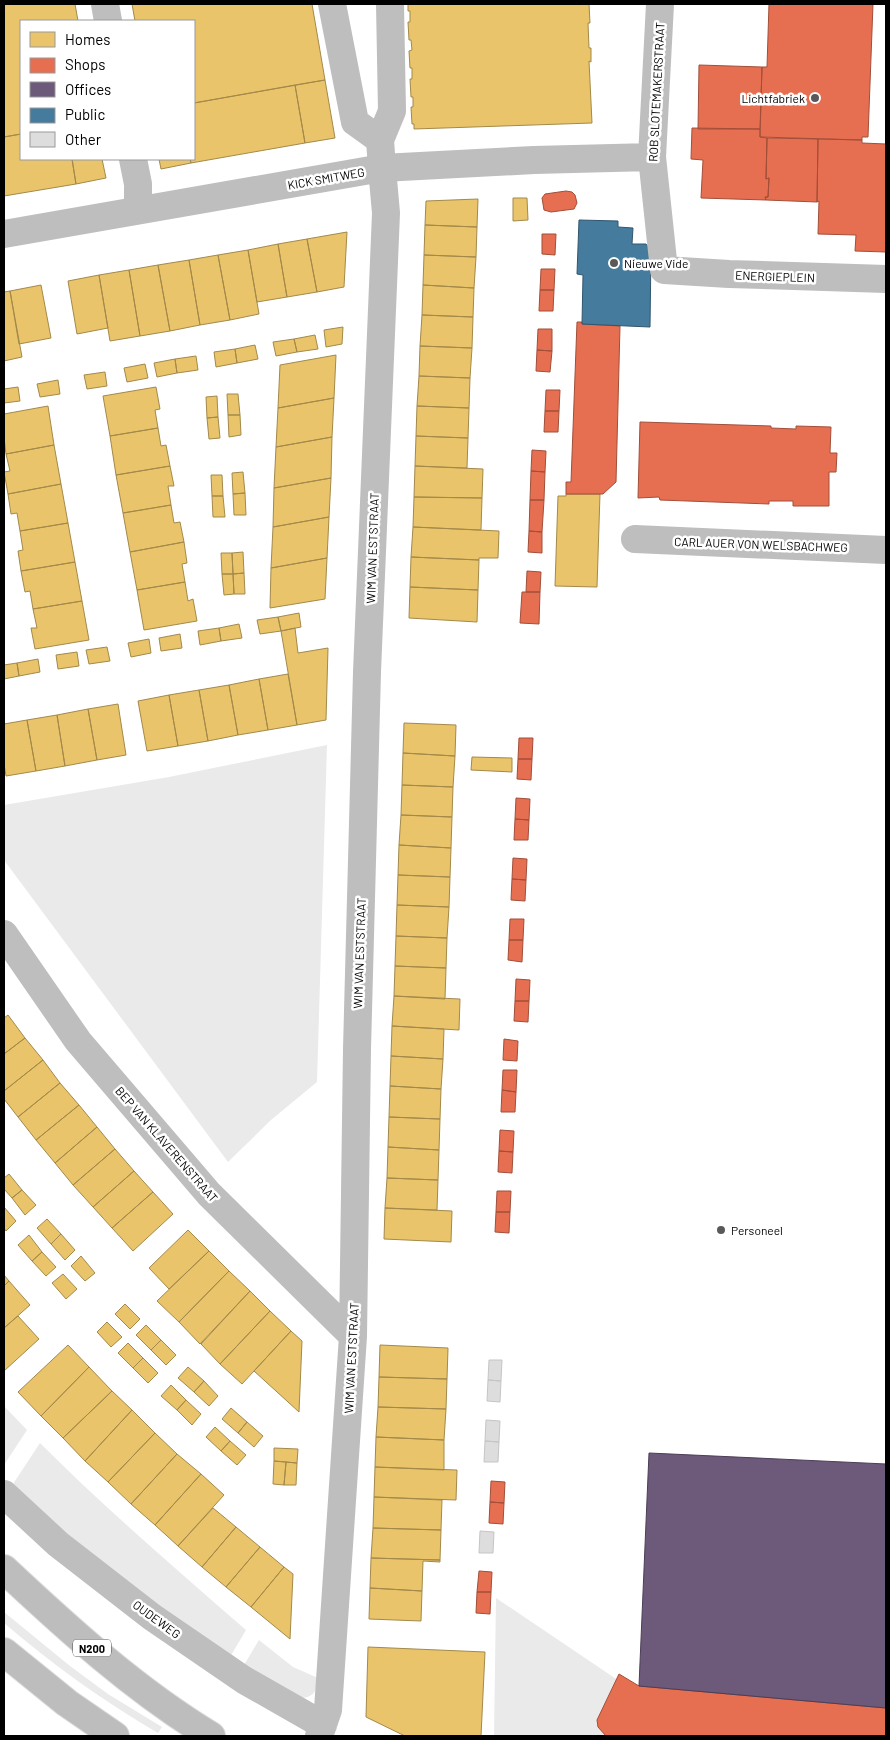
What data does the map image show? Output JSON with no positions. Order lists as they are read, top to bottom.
{
  "streets": {
    "main road": ["N200"],
    "street": [
      "ROB SLOTEMAKERSTRAAT",
      "KICK SMITWEG",
      "ENERGIEPLEIN",
      "CARL AUER VON WELSBACHWEG",
      "WIM VAN ESTSTRAAT",
      "BEP VAN KLAVERENSTRAAT",
      "OUDEWEG"
    ]
  },
  "crossings": [
    ["ROB SLOTEMAKERSTRAAT", "KICK SMITWEG"],
    ["ROB SLOTEMAKERSTRAAT", "ENERGIEPLEIN"],
    ["KICK SMITWEG", "WIM VAN ESTSTRAAT"],
    ["WIM VAN ESTSTRAAT", "BEP VAN KLAVERENSTRAAT"],
    ["WIM VAN ESTSTRAAT", "OUDEWEG"]
  ],
  "places": ["Lichtfabriek", "Nieuwe Vide", "Personeel"],
  "legend": [
    "Homes",
    "Shops",
    "Offices",
    "Public",
    "Other"
  ]
}
